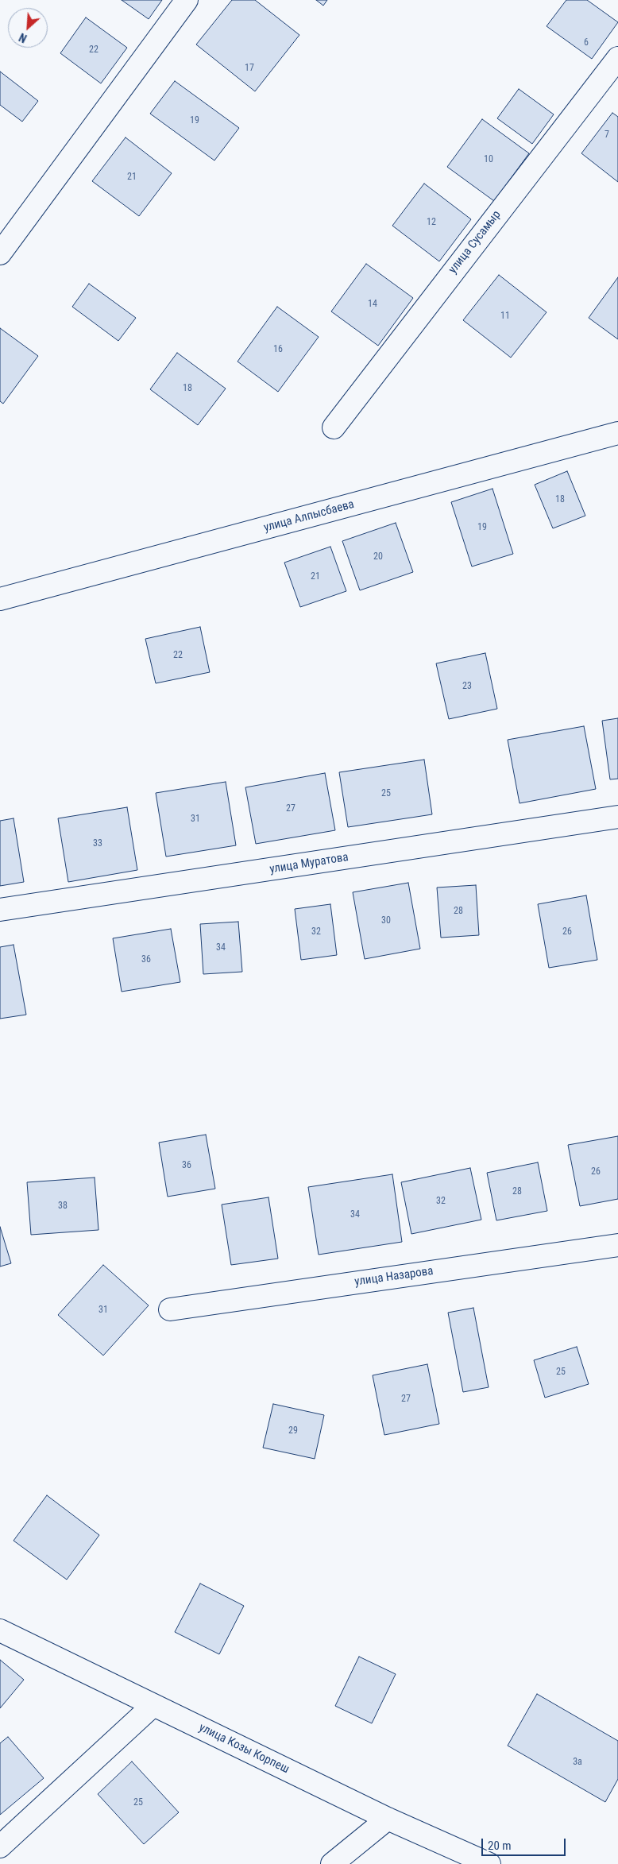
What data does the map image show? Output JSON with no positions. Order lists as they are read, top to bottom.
{
  "streets": {
    "street": [
      "улица Сусамыр",
      "улица Алпысбаева",
      "улица Муратова",
      "улица Назарова",
      "улица Козы Корпеш"
    ]
  },
  "house_numbers": [
    "6",
    "22",
    "17",
    "19",
    "7",
    "10",
    "21",
    "12",
    "14",
    "11",
    "16",
    "18",
    "18",
    "19",
    "20",
    "21",
    "22",
    "23",
    "25",
    "27",
    "31",
    "33",
    "28",
    "30",
    "32",
    "26",
    "34",
    "36",
    "36",
    "26",
    "28",
    "32",
    "38",
    "34",
    "31",
    "25",
    "27",
    "29",
    "3а",
    "25"
  ],
  "scale_bar": "20 m",
  "north": "bottom left"
}
